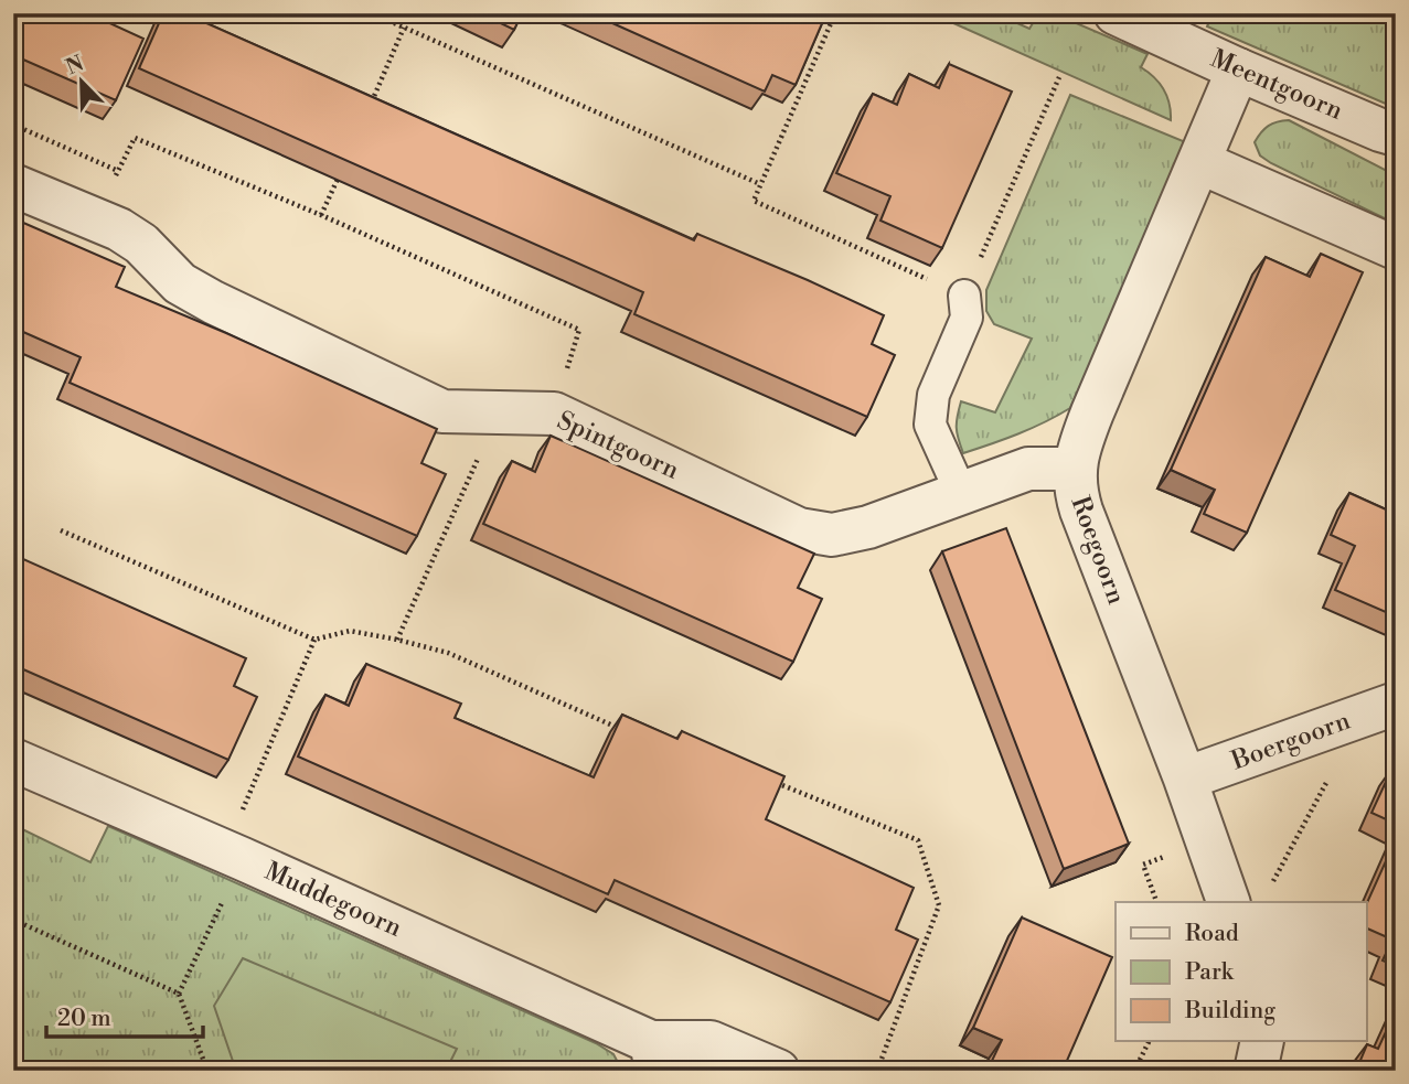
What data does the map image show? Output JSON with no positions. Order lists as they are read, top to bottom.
{
  "streets": {
    "street": [
      "Meentgoorn",
      "Spintgoorn",
      "Roegoorn",
      "Boergoorn",
      "Muddegoorn"
    ]
  },
  "crossings": [
    ["Meentgoorn", "Roegoorn"],
    ["Spintgoorn", "Roegoorn"],
    ["Roegoorn", "Boergoorn"]
  ],
  "legend": ["Road", "Park", "Building"],
  "scale_bar": "20 m",
  "north": "top left"
}
